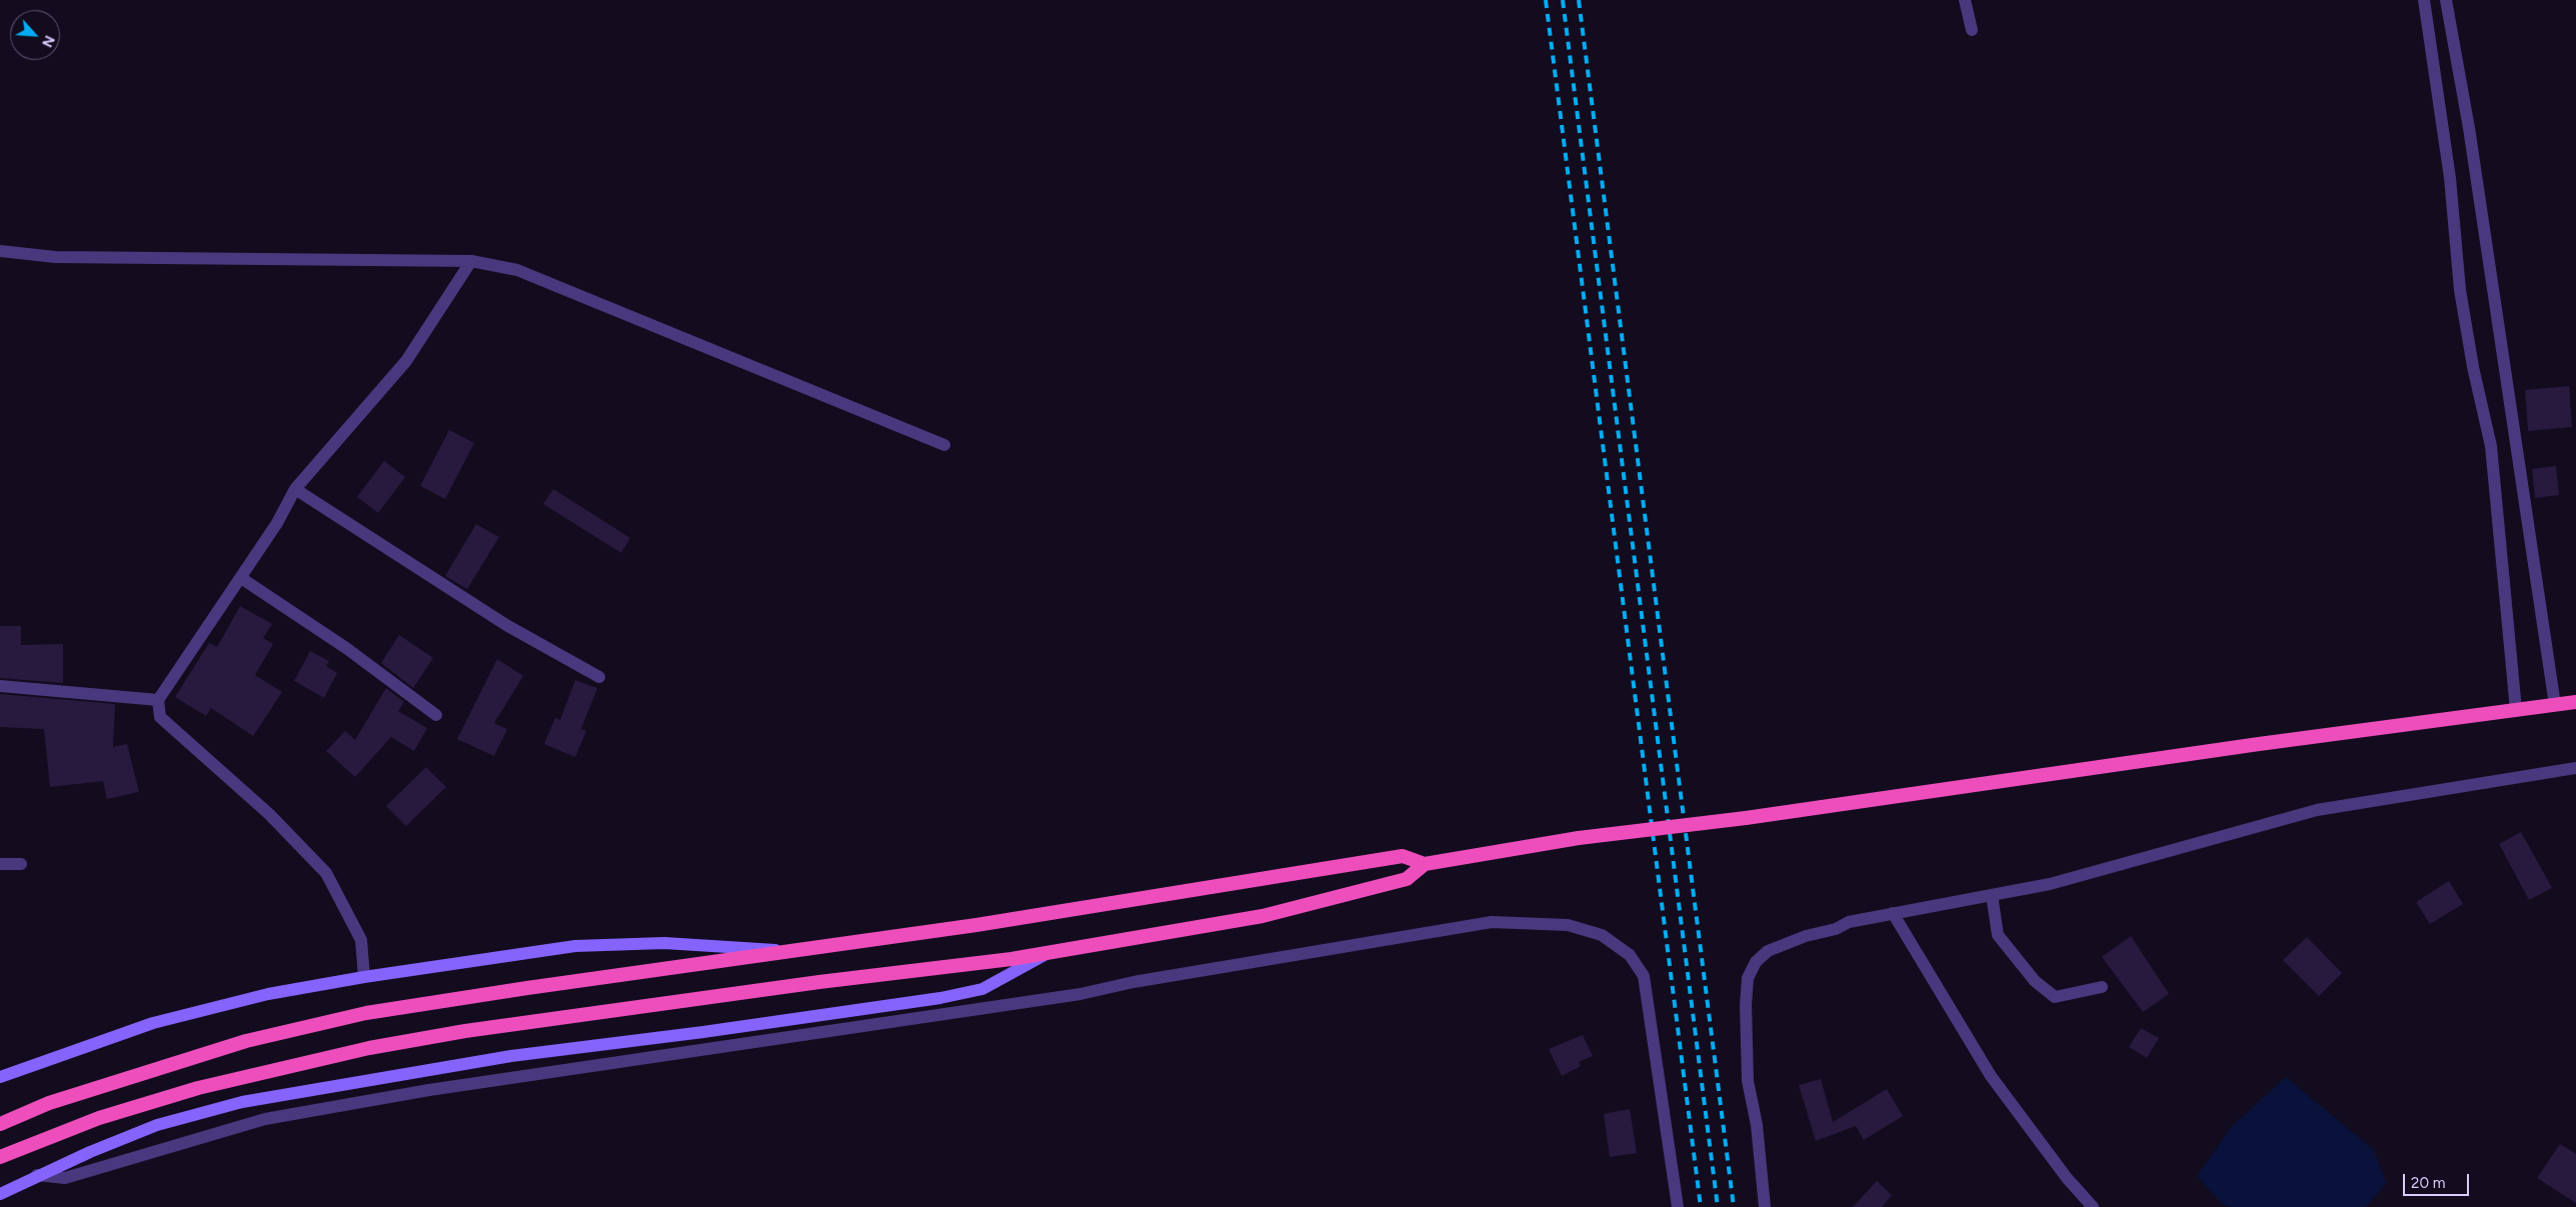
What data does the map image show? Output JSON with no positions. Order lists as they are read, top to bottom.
{
  "scale_bar": "20 m",
  "north": "bottom right"
}
